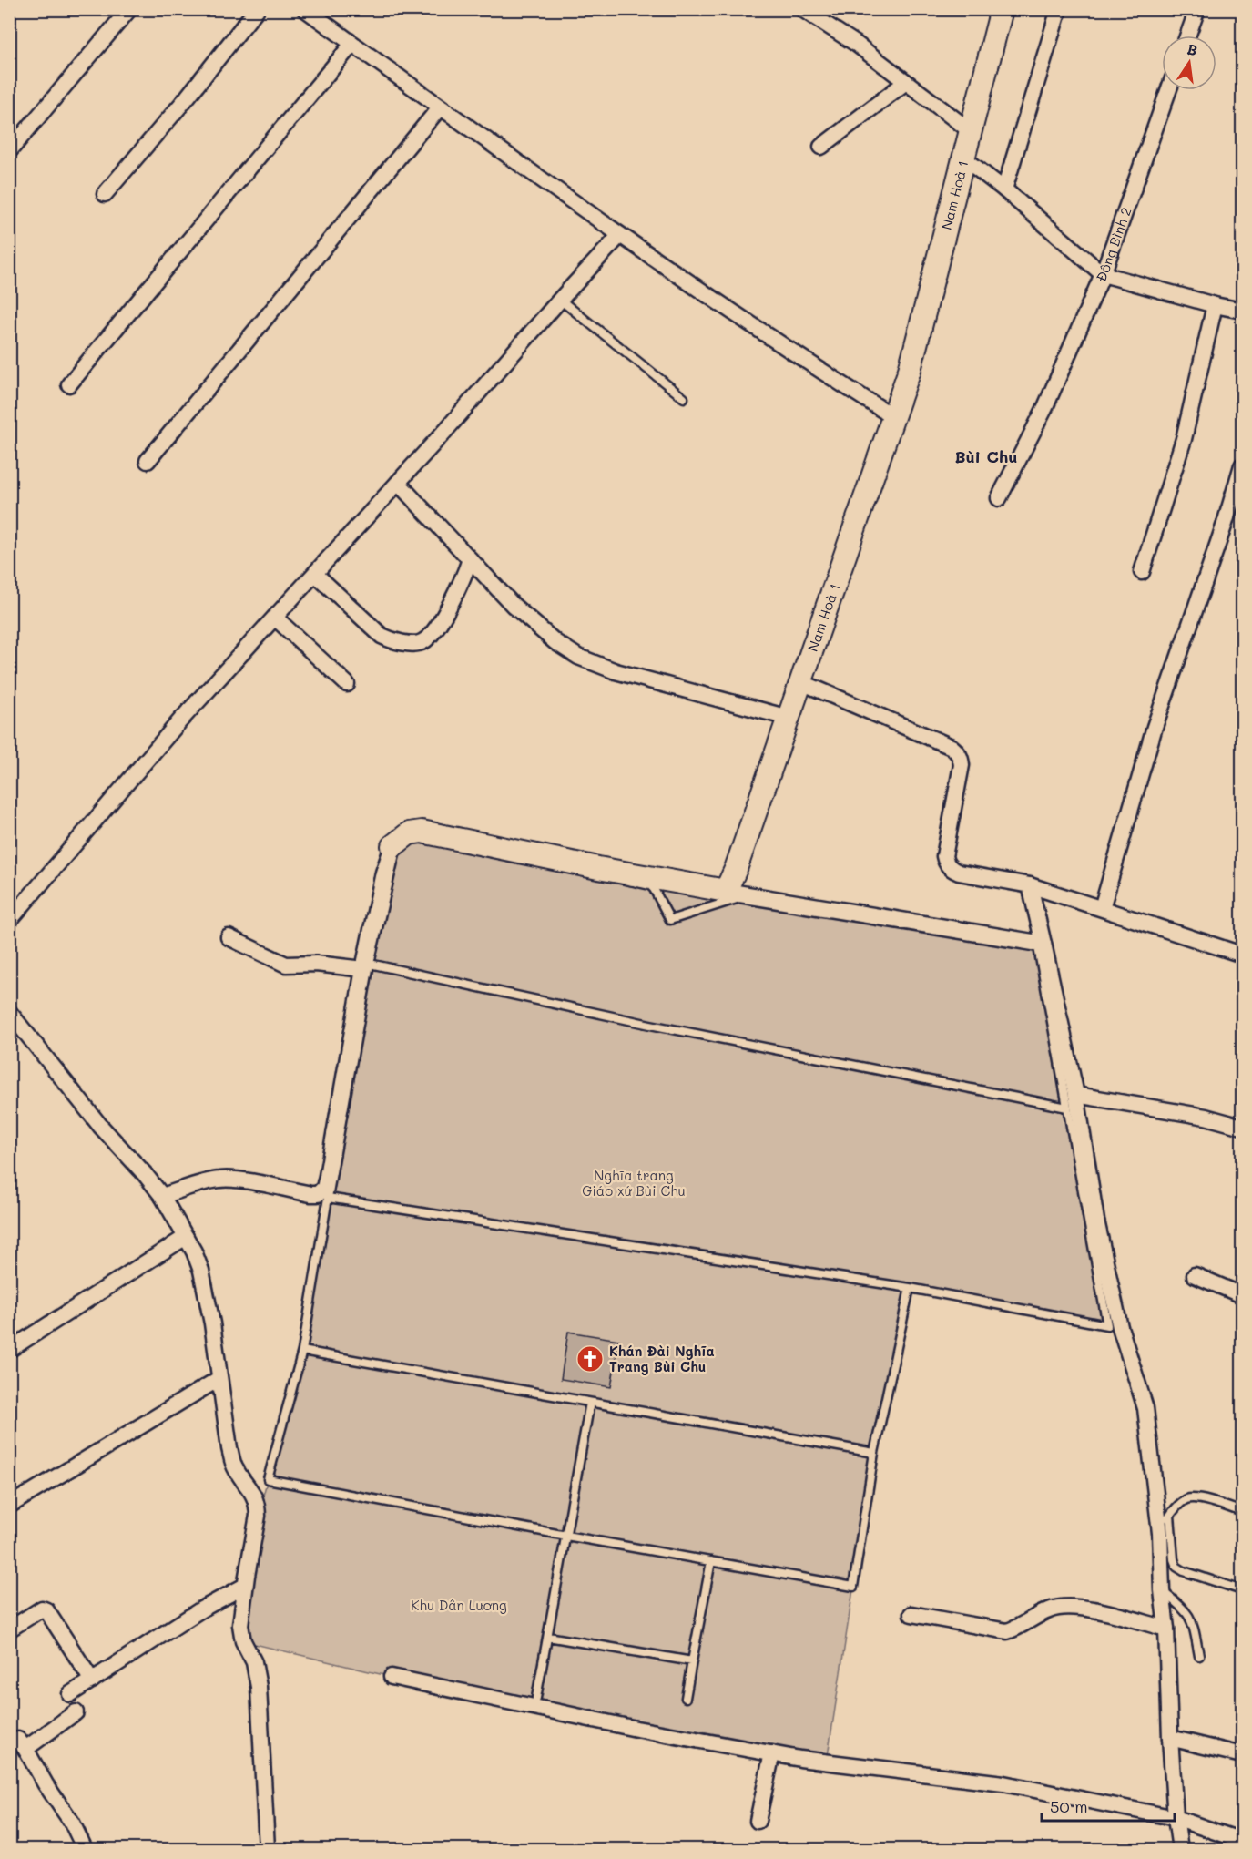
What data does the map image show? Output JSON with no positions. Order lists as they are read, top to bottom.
{
  "streets": {
    "street": ["Nam Hoà 1", "Đông Bình 2"]
  },
  "districts": ["Bùi Chu"],
  "parks": ["Nghĩa trang Giáo xứ Bùi Chu", "Khu Dân Lương"],
  "places": {
    "church": ["Khán Đài Nghĩa Trang Bùi Chu"]
  },
  "scale_bar": "50 m",
  "north": "top"
}
